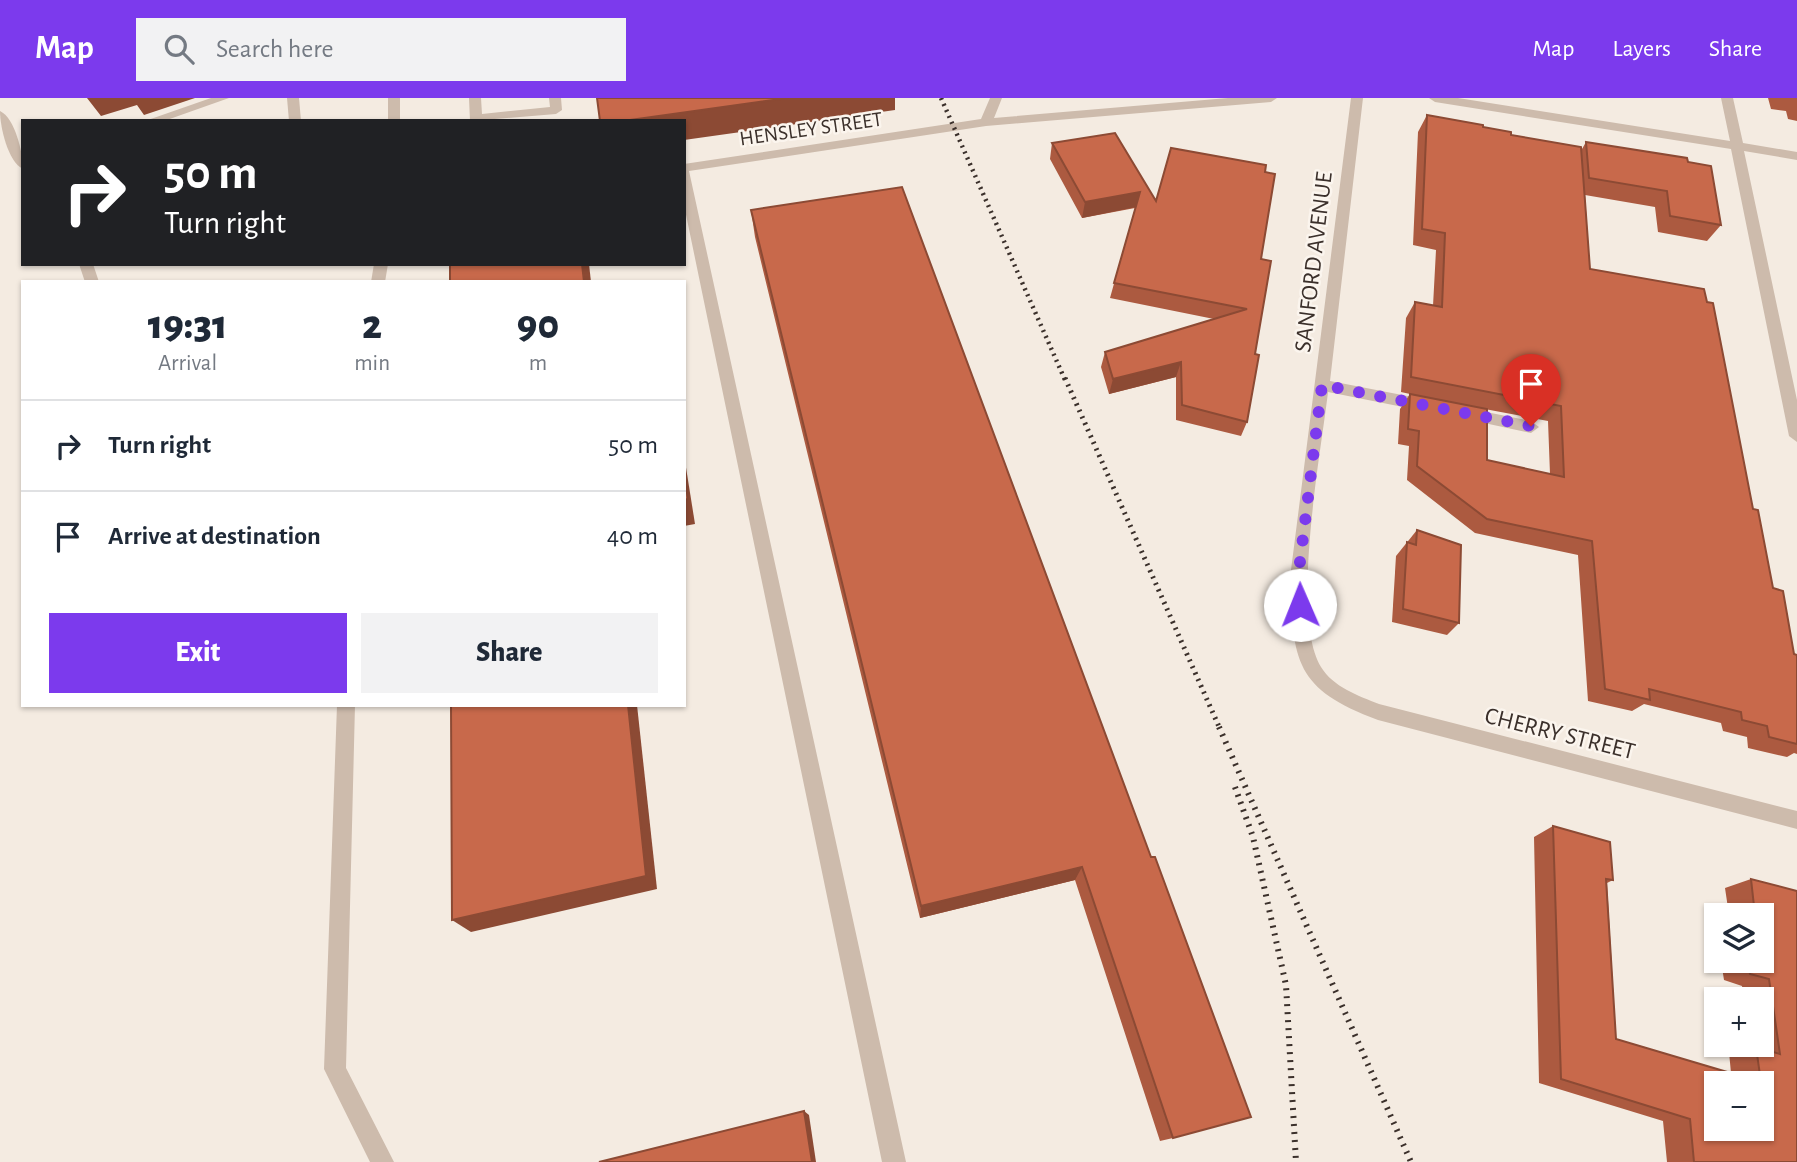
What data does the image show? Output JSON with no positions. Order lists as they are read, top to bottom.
{
  "streets": {
    "street": ["HENSLEY STREET", "SANFORD AVENUE", "CHERRY STREET"]
  },
  "crossings": [
    ["SANFORD AVENUE", "CHERRY STREET"]
  ],
  "page": {
    "header": "Map",
    "search": "Search here",
    "nav": ["Map", "Layers", "Share"],
    "turn": ["50 m", "Turn right"],
    "eta": [
      "19:31",
      "Arrival",
      "2",
      "min",
      "90",
      "m"
    ],
    "list": [
      {
        "name": "Turn right",
        "value": "50 m"
      },
      {
        "name": "Arrive at destination",
        "value": "40 m"
      }
    ],
    "buttons": ["Exit", "Share"],
    "map_buttons": ["+", "−"]
  }
}
